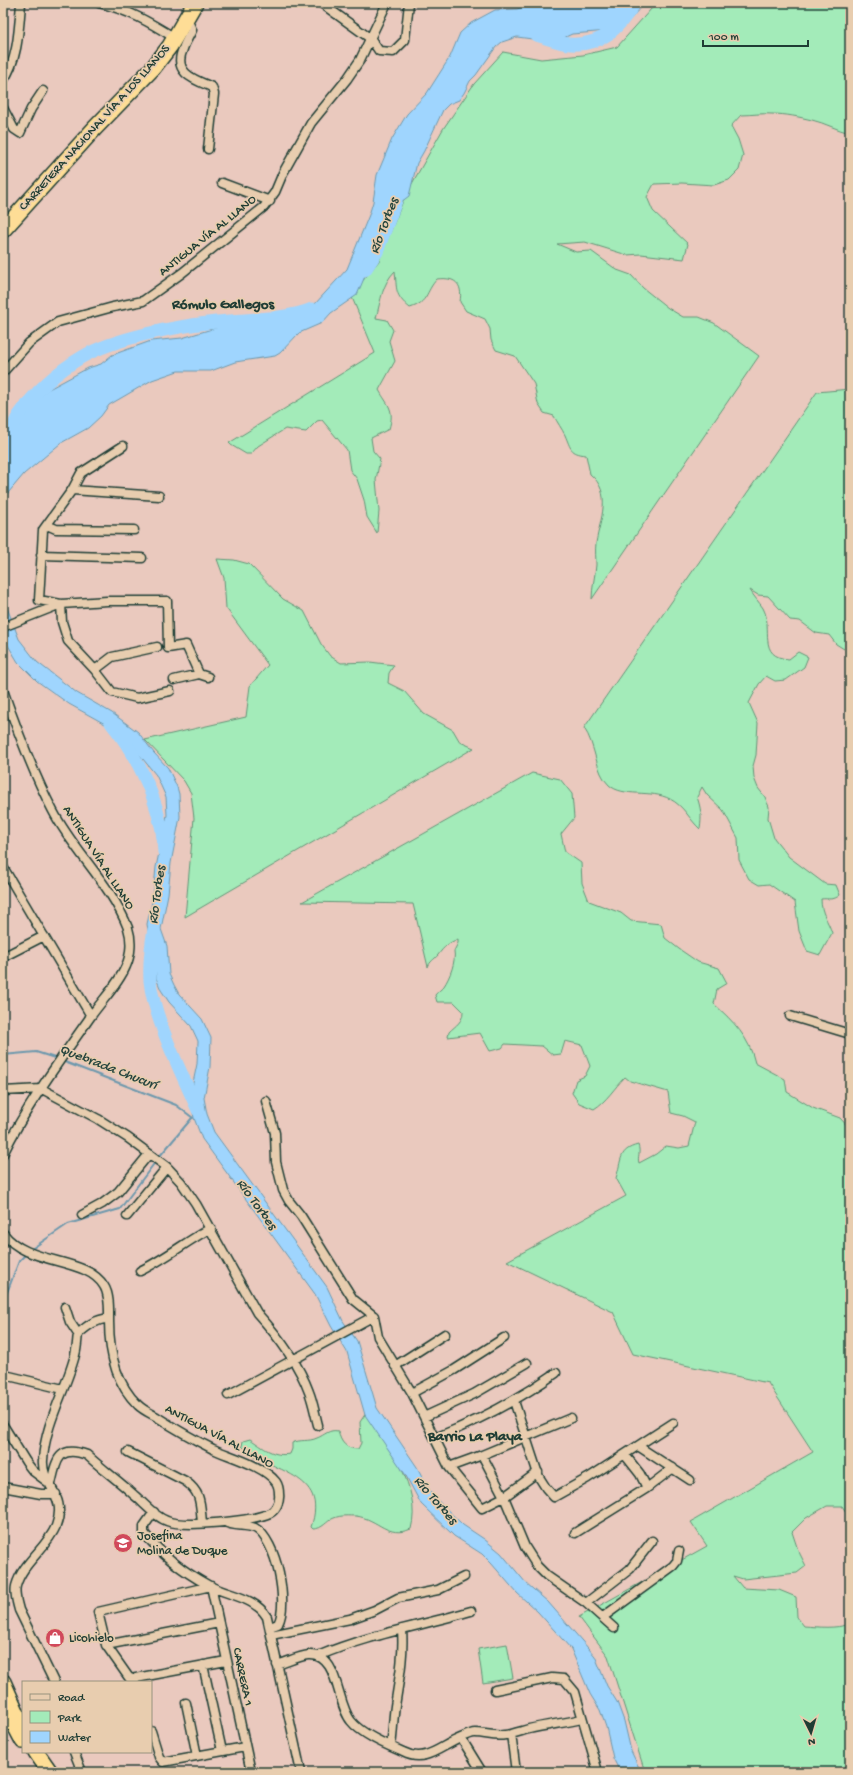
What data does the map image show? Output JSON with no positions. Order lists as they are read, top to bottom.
{
  "streets": {
    "highway": ["CARRETERA NACIONAL VÍA A LOS LLANOS"],
    "street": ["ANTIGUA VÍA AL LLANO", "CARRERA 1"]
  },
  "districts": ["Rómulo Gallegos", "Barrio La Playa"],
  "water": ["Río Torbes", "Quebrada Chucurí"],
  "places": {
    "school or university": ["Josefina Molina de Duque"],
    "shop": ["Licohielo"]
  },
  "legend": ["Road", "Park", "Water"],
  "scale_bar": "100 m",
  "north": "bottom"
}
